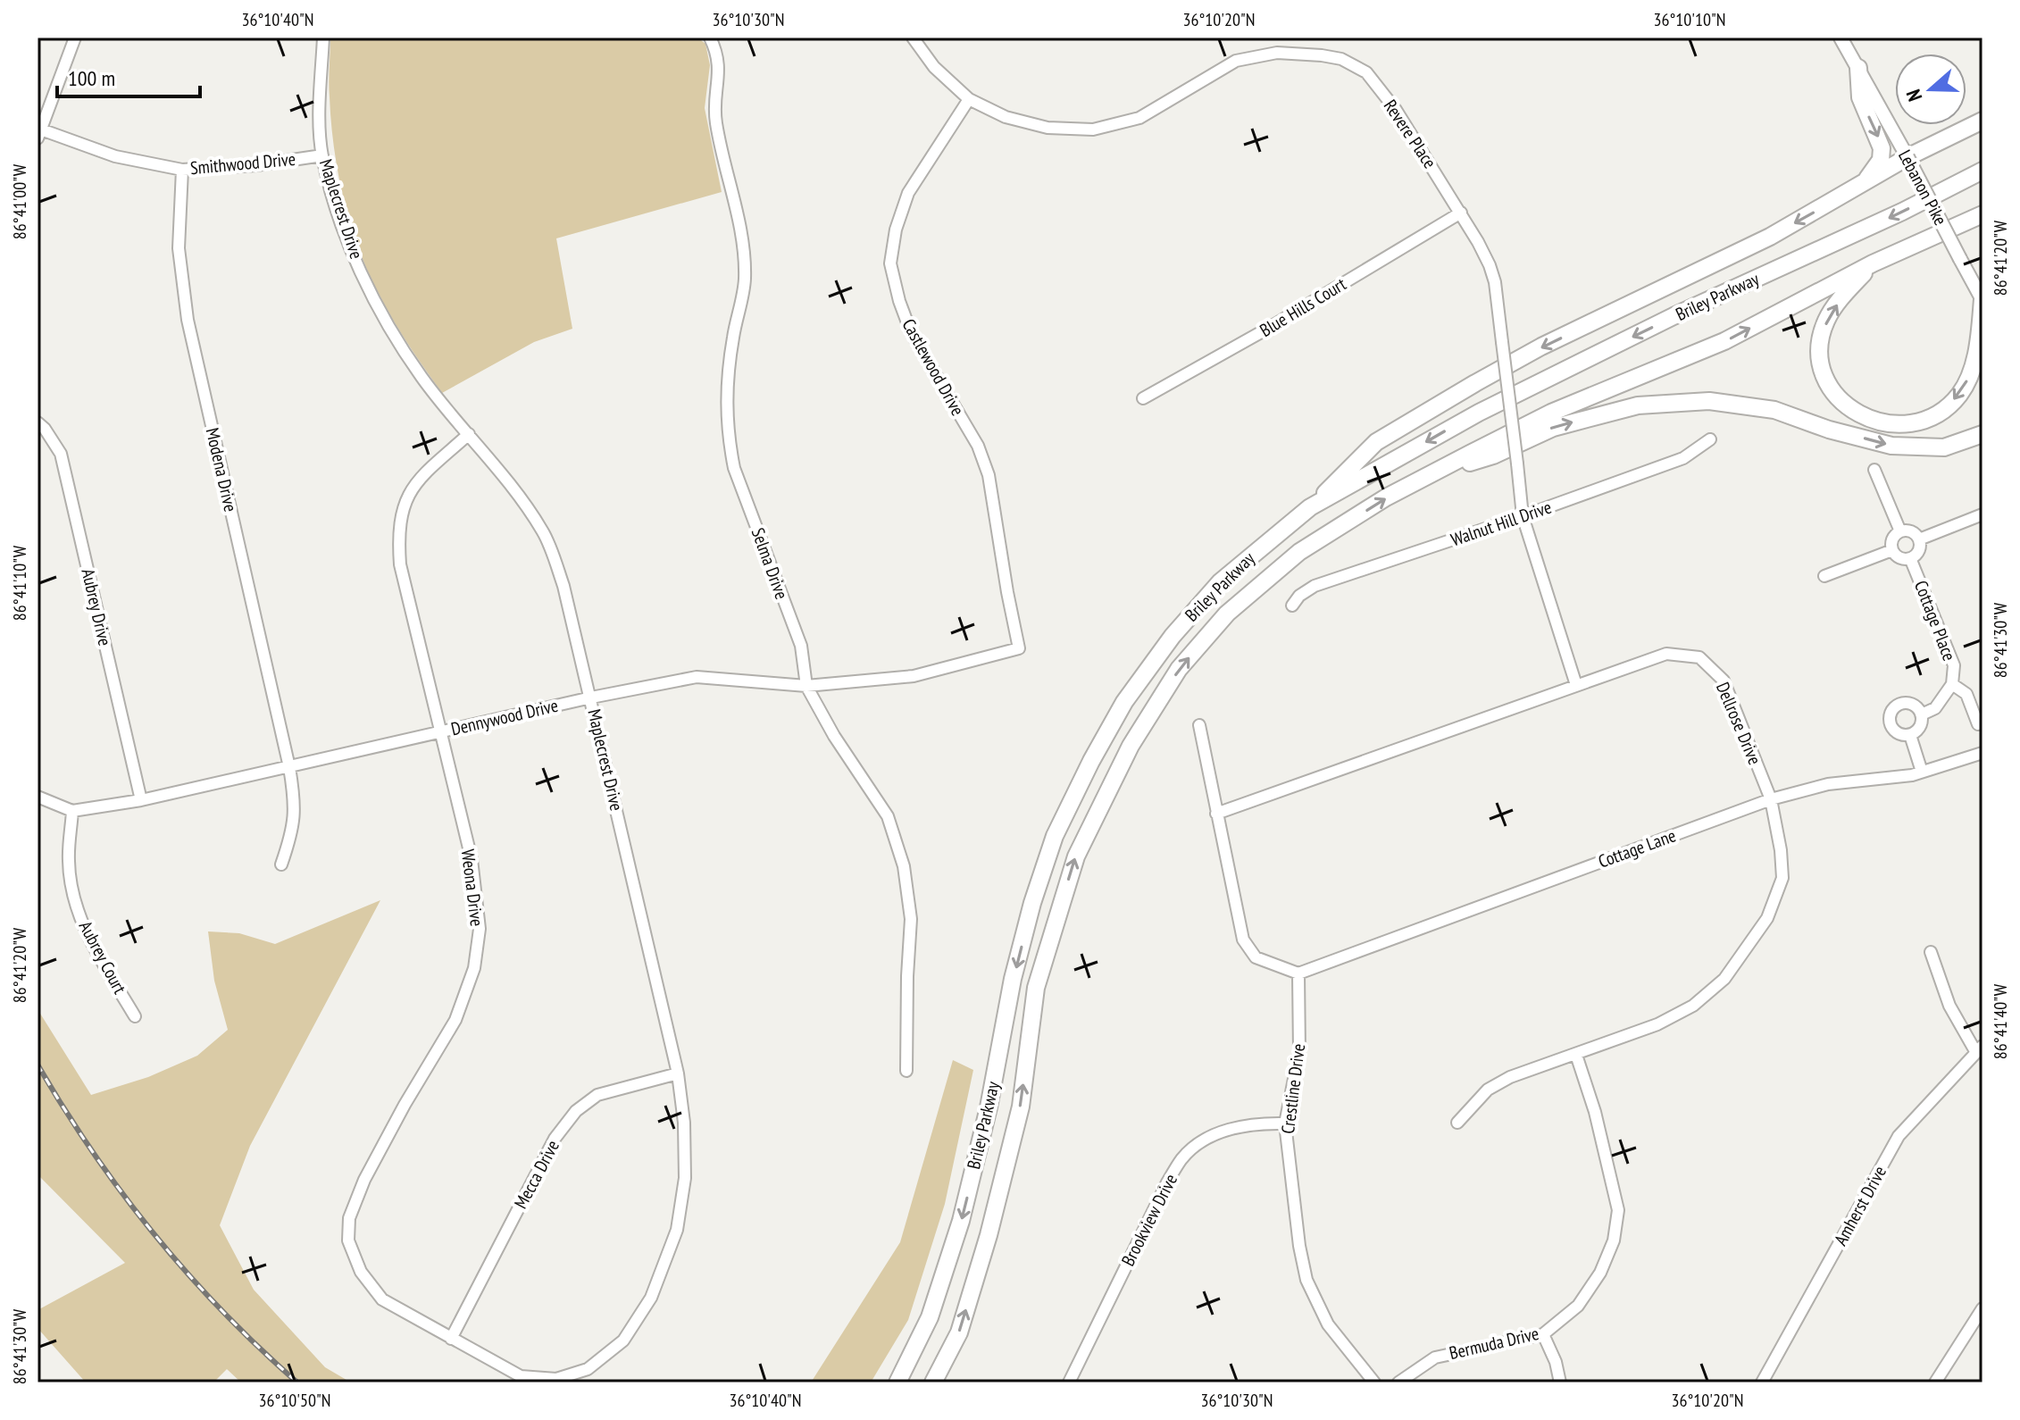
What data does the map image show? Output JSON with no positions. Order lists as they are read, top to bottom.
{
  "streets": {
    "highway": ["Briley Parkway"],
    "main road": ["Lebanon Pike"],
    "street": [
      "Revere Place",
      "Smithwood Drive",
      "Maplecrest Drive",
      "Blue Hills Court",
      "Castlewood Drive",
      "Modena Drive",
      "Walnut Hill Drive",
      "Selma Drive",
      "Aubrey Drive",
      "Cottage Place",
      "Dennywood Drive",
      "Dellrose Drive",
      "Cottage Lane",
      "Weona Drive",
      "Aubrey Court",
      "Crestline Drive",
      "Mecca Drive",
      "Amherst Drive",
      "Brookview Drive",
      "Bermuda Drive"
    ]
  },
  "crossings": [
    ["Revere Place", "Blue Hills Court"],
    ["Revere Place", "Castlewood Drive"],
    ["Revere Place", "Walnut Hill Drive"],
    ["Revere Place", "Dellrose Drive"],
    ["Smithwood Drive", "Maplecrest Drive"],
    ["Smithwood Drive", "Modena Drive"],
    ["Maplecrest Drive", "Dennywood Drive"],
    ["Maplecrest Drive", "Weona Drive"],
    ["Maplecrest Drive", "Mecca Drive"],
    ["Castlewood Drive", "Dennywood Drive"],
    ["Modena Drive", "Dennywood Drive"],
    ["Selma Drive", "Dennywood Drive"],
    ["Aubrey Drive", "Dennywood Drive"],
    ["Dennywood Drive", "Weona Drive"],
    ["Dennywood Drive", "Aubrey Court"],
    ["Dellrose Drive", "Cottage Lane"],
    ["Dellrose Drive", "Bermuda Drive"],
    ["Cottage Lane", "Crestline Drive"],
    ["Weona Drive", "Mecca Drive"],
    ["Crestline Drive", "Brookview Drive"]
  ],
  "scale_bar": "100 m",
  "north": "left",
  "coordinates": [
    "36°10'40\"N",
    "36°10'30\"N",
    "36°10'20\"N",
    "36°10'10\"N",
    "86°41'00\"W",
    "86°41'20\"W",
    "86°41'10\"W",
    "86°41'30\"W",
    "86°41'40\"W",
    "36°10'50\"N"
  ]
}
